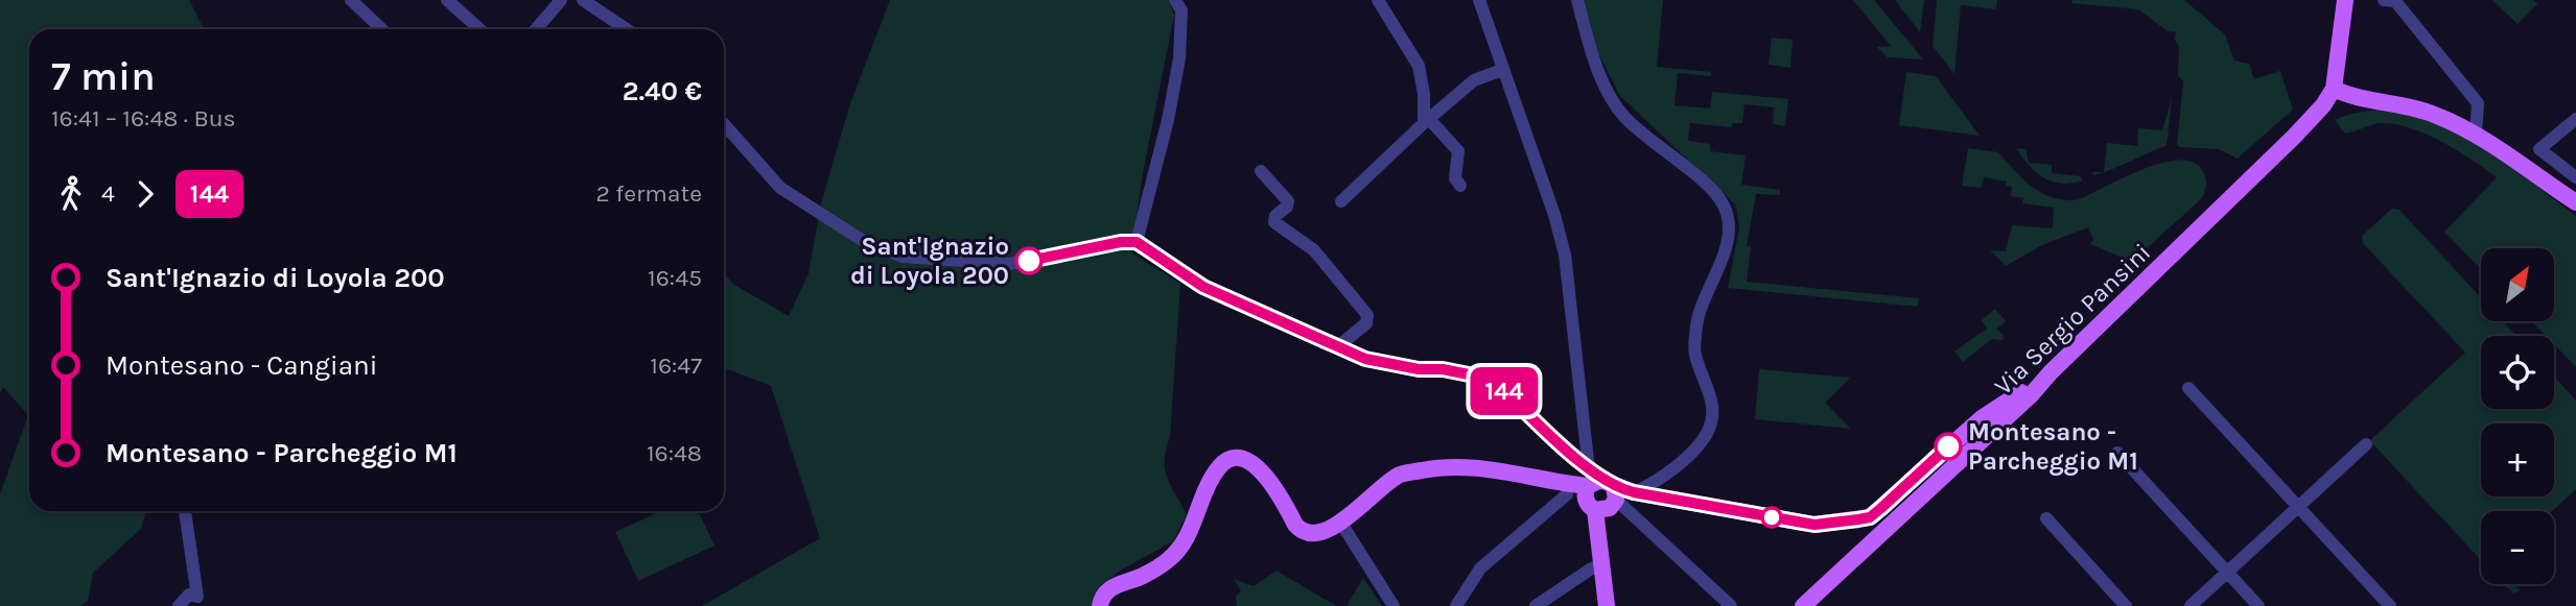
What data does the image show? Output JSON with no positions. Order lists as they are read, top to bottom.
{
  "streets": {
    "main road": ["Via Sergio Pansini"]
  },
  "places": ["Sant'Ignazio di Loyola 200", "Montesano - Parcheggio M1"],
  "lines": ["bus line 144"],
  "north": "top right",
  "page": {
    "on_map": "144",
    "heading": ["7 min", "16:41 – 16:48 · Bus", "2.40 €"],
    "legs": ["4", "144", "2 fermate"],
    "list": [
      {
        "name": "Sant'Ignazio di Loyola 200",
        "value": "16:45"
      },
      {
        "name": "Montesano - Cangiani",
        "value": "16:47"
      },
      {
        "name": "Montesano - Parcheggio M1",
        "value": "16:48"
      }
    ],
    "map_buttons": ["+", "−"]
  }
}
